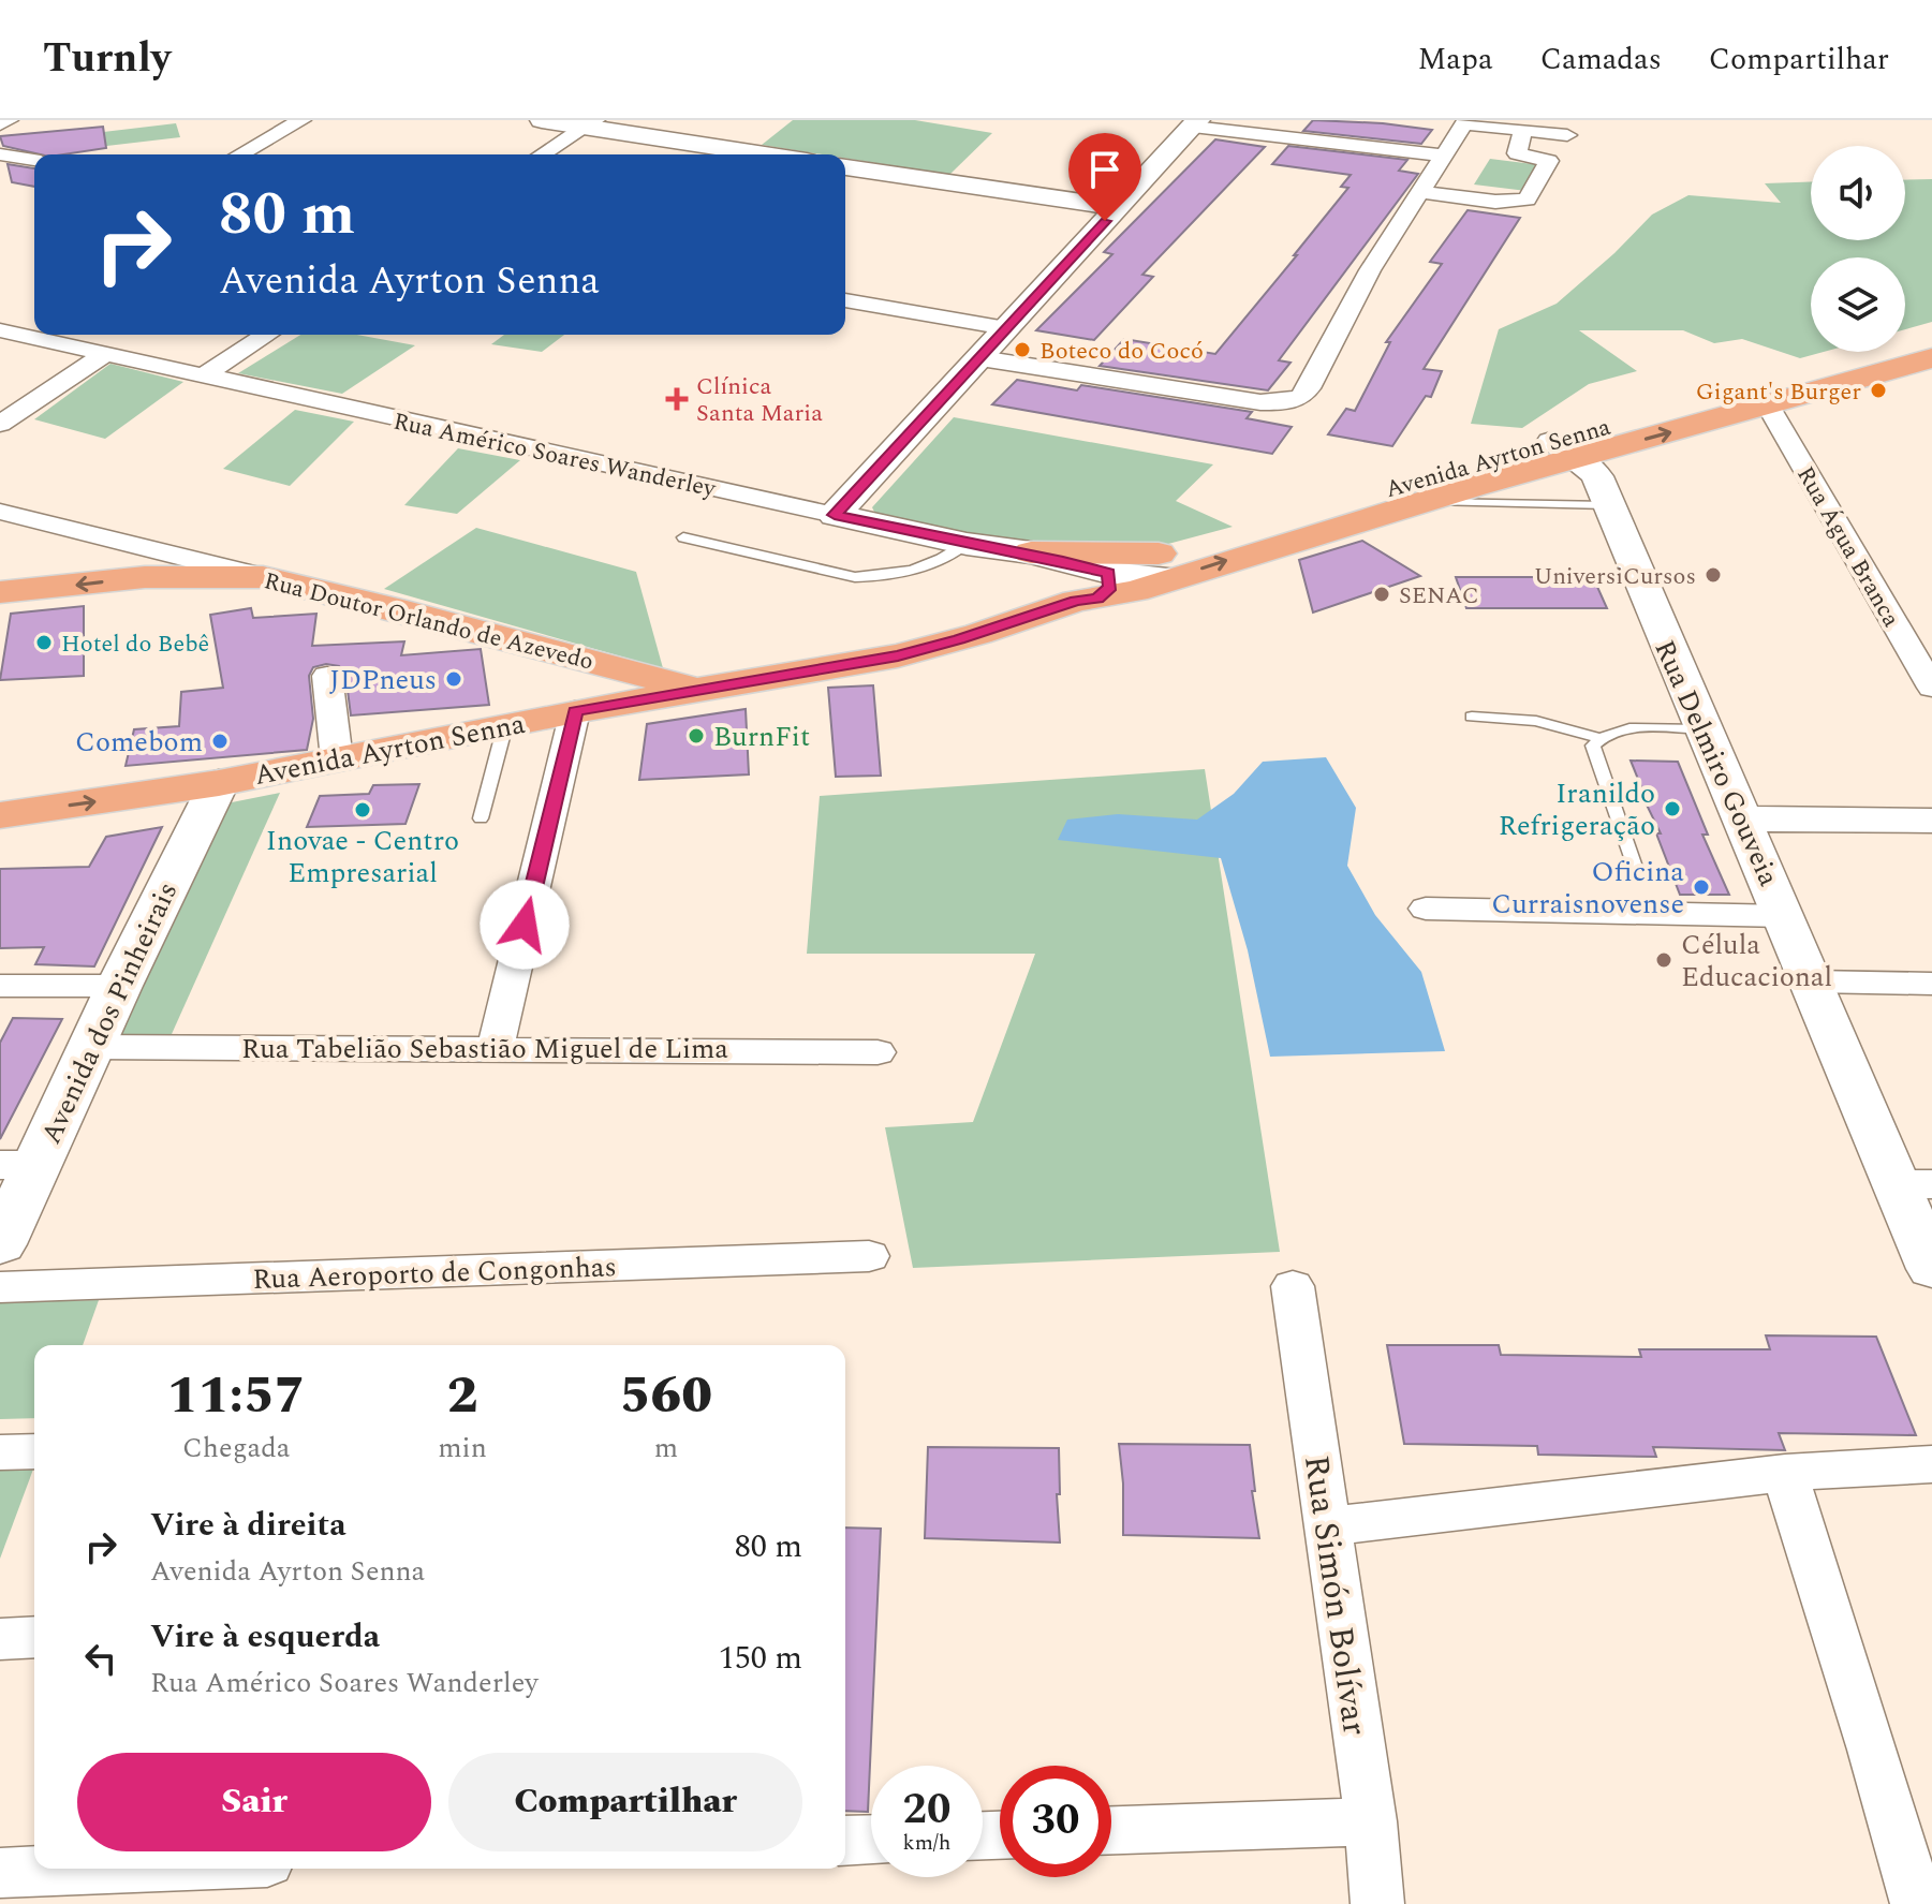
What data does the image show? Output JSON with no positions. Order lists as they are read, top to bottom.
{
  "streets": {
    "main road": [
      "Rua Américo Soares Wanderley",
      "Avenida Ayrton Senna",
      "Rua Doutor Orlando de Azevedo",
      "Avenida dos Pinheirais"
    ],
    "street": [
      "Rua Água Branca",
      "Rua Delmiro Gouveia",
      "Rua Tabelião Sebastião Miguel de Lima",
      "Rua Aeroporto de Congonhas",
      "Rua Simón Bolívar"
    ]
  },
  "crossings": [
    ["Rua Américo Soares Wanderley", "Avenida Ayrton Senna"],
    ["Avenida Ayrton Senna", "Rua Água Branca"],
    ["Avenida Ayrton Senna", "Rua Doutor Orlando de Azevedo"],
    ["Avenida Ayrton Senna", "Avenida dos Pinheirais"],
    ["Avenida dos Pinheirais", "Rua Tabelião Sebastião Miguel de Lima"]
  ],
  "places": {
    "other": [
      "Boteco do Cocó",
      "Gigant's Burger",
      "UniversiCursos",
      "SENAC",
      "Hotel do Bebê",
      "JDPneus",
      "BurnFit",
      "Comebom",
      "Iranildo Refrigeração",
      "Inovae - Centro Empresarial",
      "Oficina Curraisnovense",
      "Célula Educacional"
    ],
    "health": ["Clínica Santa Maria"]
  },
  "page": {
    "header": "Turnly",
    "nav": ["Mapa", "Camadas", "Compartilhar"],
    "turn": ["80 m", "Avenida Ayrton Senna"],
    "eta": [
      "11:57",
      "Chegada",
      "2",
      "min",
      "560",
      "m"
    ],
    "list": [
      {
        "name": "Vire à direita",
        "note": "Avenida Ayrton Senna",
        "value": "80 m"
      },
      {
        "name": "Vire à esquerda",
        "note": "Rua Américo Soares Wanderley",
        "value": "150 m"
      }
    ],
    "buttons": ["Sair", "Compartilhar"],
    "speed": "20 km/h",
    "limit": "30"
  }
}
